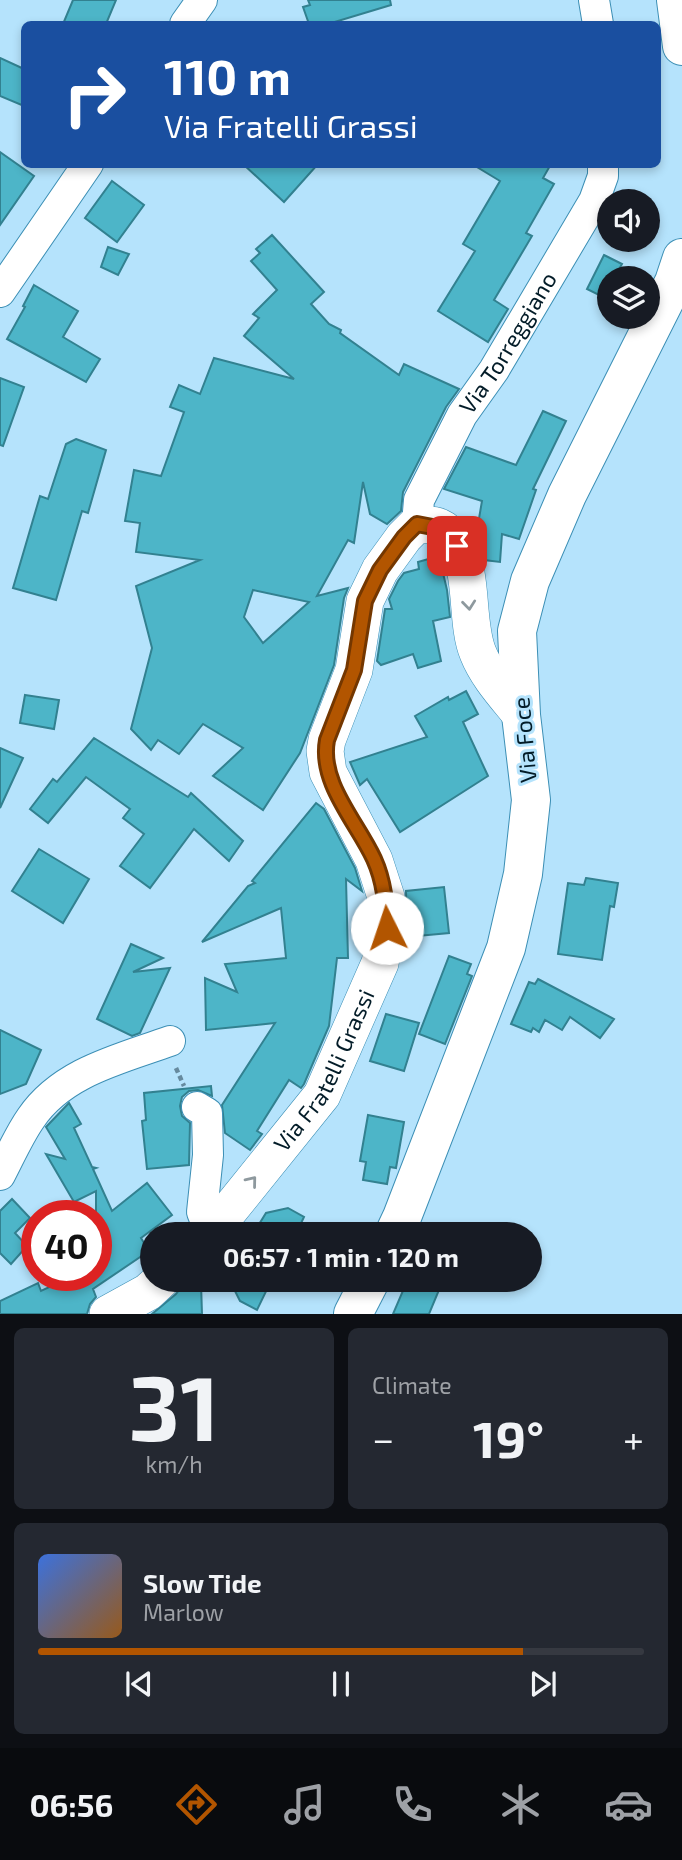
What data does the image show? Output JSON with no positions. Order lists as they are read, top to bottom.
{
  "streets": {
    "main road": ["Via Foce"],
    "street": ["Via Torreggiano", "Via Fratelli Grassi"]
  },
  "crossings": [
    ["Via Torreggiano", "Via Fratelli Grassi"]
  ],
  "one_way": ["Via Fratelli Grassi"],
  "page": {
    "turn": ["110 m", "Via Fratelli Grassi"],
    "limit": "40",
    "trip": "06:57 · 1 min · 120 m",
    "tile": [
      ["31", "km/h"],
      "Climate"
    ],
    "heat": ["−", "19°", "+"],
    "song": ["Slow Tide", "Marlow"],
    "tabs": "06:56"
  }
}
